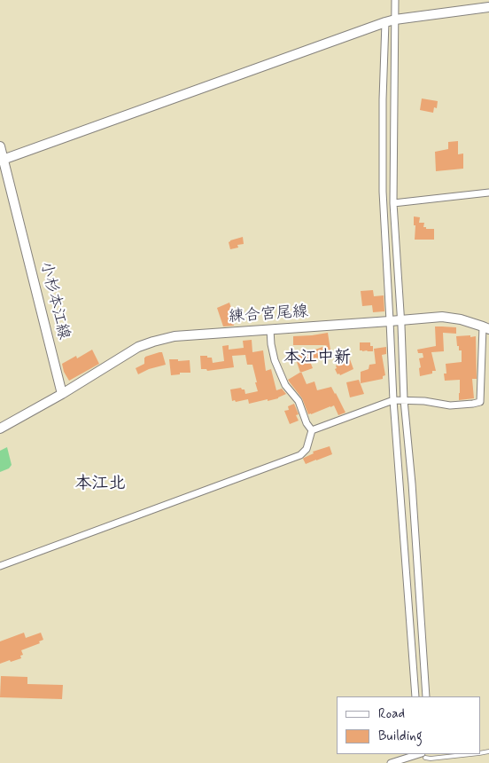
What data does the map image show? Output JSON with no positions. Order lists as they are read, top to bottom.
{
  "streets": {
    "main road": ["小杉本江線", "練合宮尾線"]
  },
  "crossings": [
    ["小杉本江線", "練合宮尾線"]
  ],
  "districts": ["本江中新", "本江北"],
  "legend": ["Road", "Building"]
}
